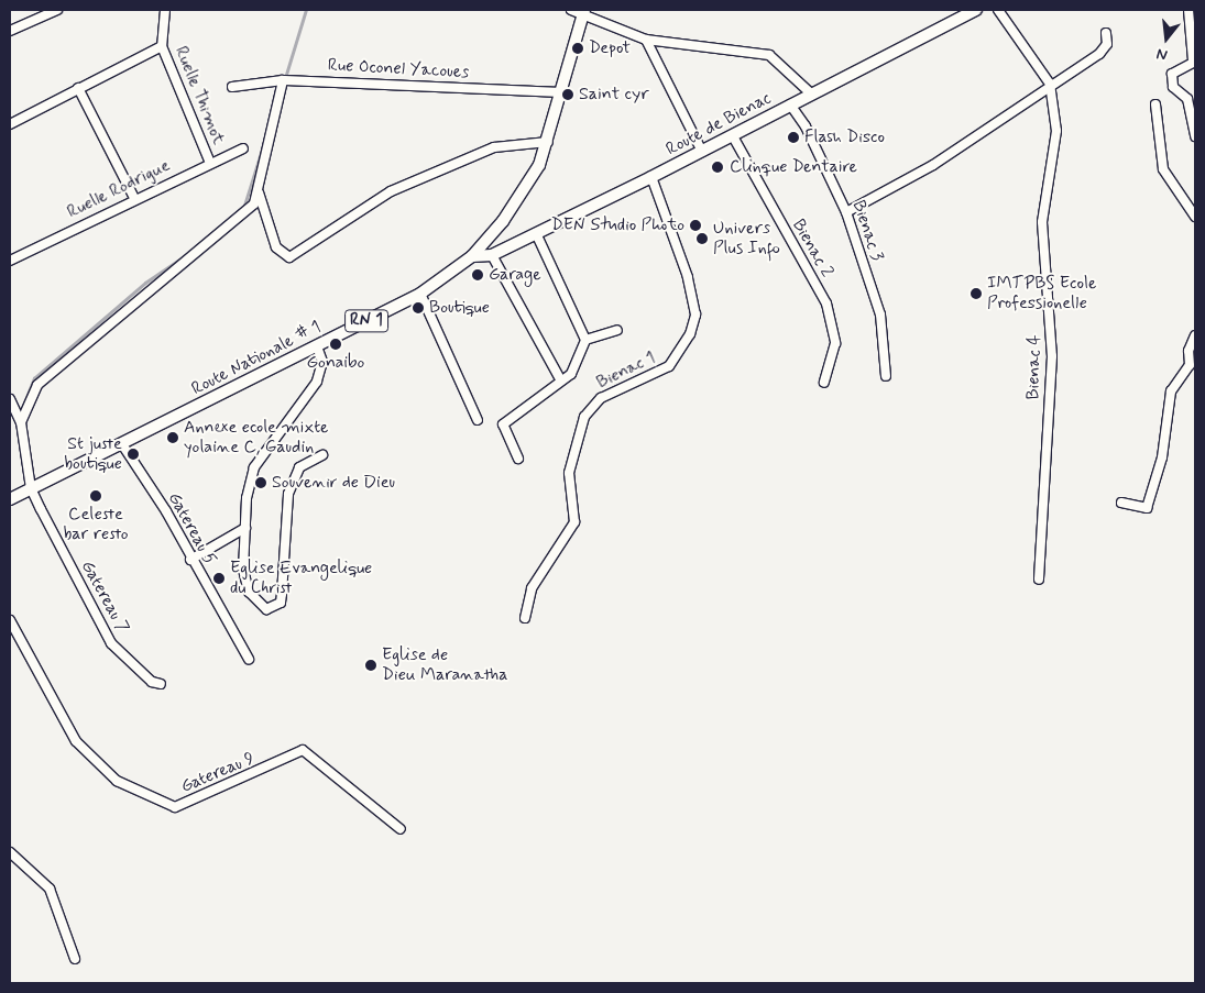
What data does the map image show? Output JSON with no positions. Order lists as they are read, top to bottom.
{
  "streets": {
    "main road": ["Route de Bienac", "RN 1", "Route Nationale # 1"],
    "street": [
      "Rue Oconel Yacoues",
      "Ruelle Thimot",
      "Ruelle Rodrigue",
      "Bienac 3",
      "Bienac 2",
      "Bienac 4",
      "Bienac 1",
      "Gatereau 5",
      "Gatereau 7",
      "Gatereau 9"
    ]
  },
  "crossings": [
    ["Rue Oconel Yacoues", "Route Nationale # 1"],
    ["Ruelle Thimot", "Ruelle Rodrigue"],
    ["Route de Bienac", "Bienac 3"],
    ["Route de Bienac", "Bienac 2"],
    ["Route de Bienac", "Route Nationale # 1"],
    ["Route de Bienac", "Bienac 1"],
    ["Route Nationale # 1", "Gatereau 5"],
    ["Route Nationale # 1", "Gatereau 7"]
  ],
  "places": [
    "Depot",
    "Saint cyr",
    "Flash Disco",
    "Clinque Dentaire",
    "DEN Studio Photo",
    "Univers Plus Info",
    "Garage",
    "IMTPBS Ecole Professionelle",
    "Boutique",
    "Gonaibo",
    "Annexe ecole mixte yolaine C, Gaudin",
    "St juste boutique",
    "Souvenir de Dieu",
    "Celeste bar resto",
    "Eglise Evangelique du Christ",
    "Eglise de Dieu Maranatha"
  ],
  "north": "bottom"
}
